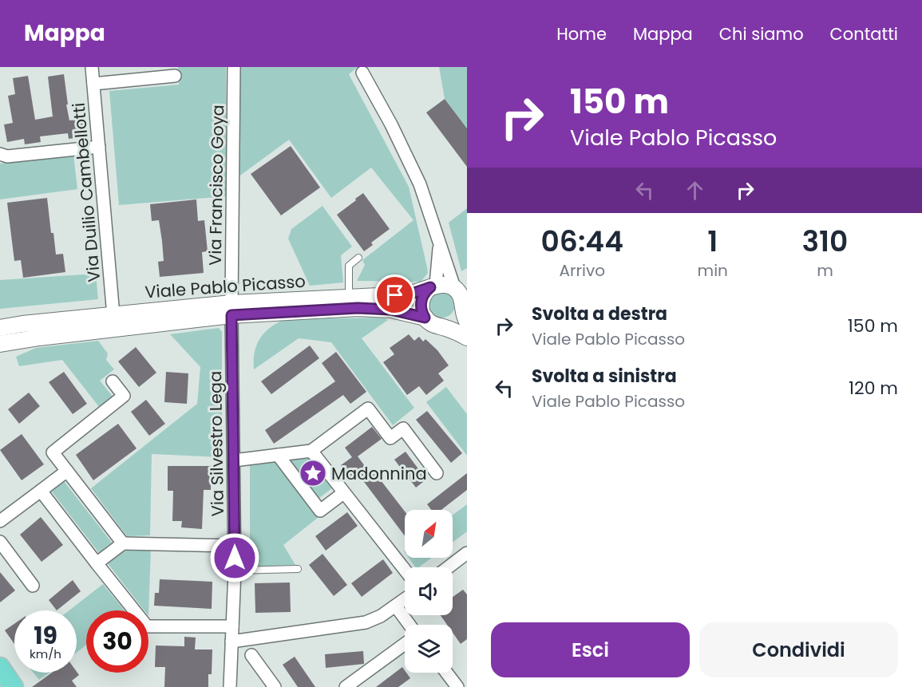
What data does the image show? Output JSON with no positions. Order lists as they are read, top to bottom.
{
  "streets": {
    "street": [
      "Via Francisco Goya",
      "Via Duilio Cambellotti",
      "Viale Pablo Picasso",
      "Via Silvestro Lega"
    ]
  },
  "crossings": [
    ["Via Francisco Goya", "Viale Pablo Picasso"],
    ["Via Francisco Goya", "Via Silvestro Lega"],
    ["Via Duilio Cambellotti", "Viale Pablo Picasso"],
    ["Viale Pablo Picasso", "Via Silvestro Lega"]
  ],
  "places": {
    "place": ["Madonnina"]
  },
  "north": "top right",
  "page": {
    "header": "Mappa",
    "nav": [
      "Home",
      "Mappa",
      "Chi siamo",
      "Contatti"
    ],
    "turn": ["150 m", "Viale Pablo Picasso"],
    "eta": [
      "06:44",
      "Arrivo",
      "1",
      "min",
      "310",
      "m"
    ],
    "list": [
      {
        "name": "Svolta a destra",
        "note": "Viale Pablo Picasso",
        "value": "150 m"
      },
      {
        "name": "Svolta a sinistra",
        "note": "Viale Pablo Picasso",
        "value": "120 m"
      }
    ],
    "speed": "19 km/h",
    "limit": "30",
    "buttons": ["Esci", "Condividi"]
  }
}
